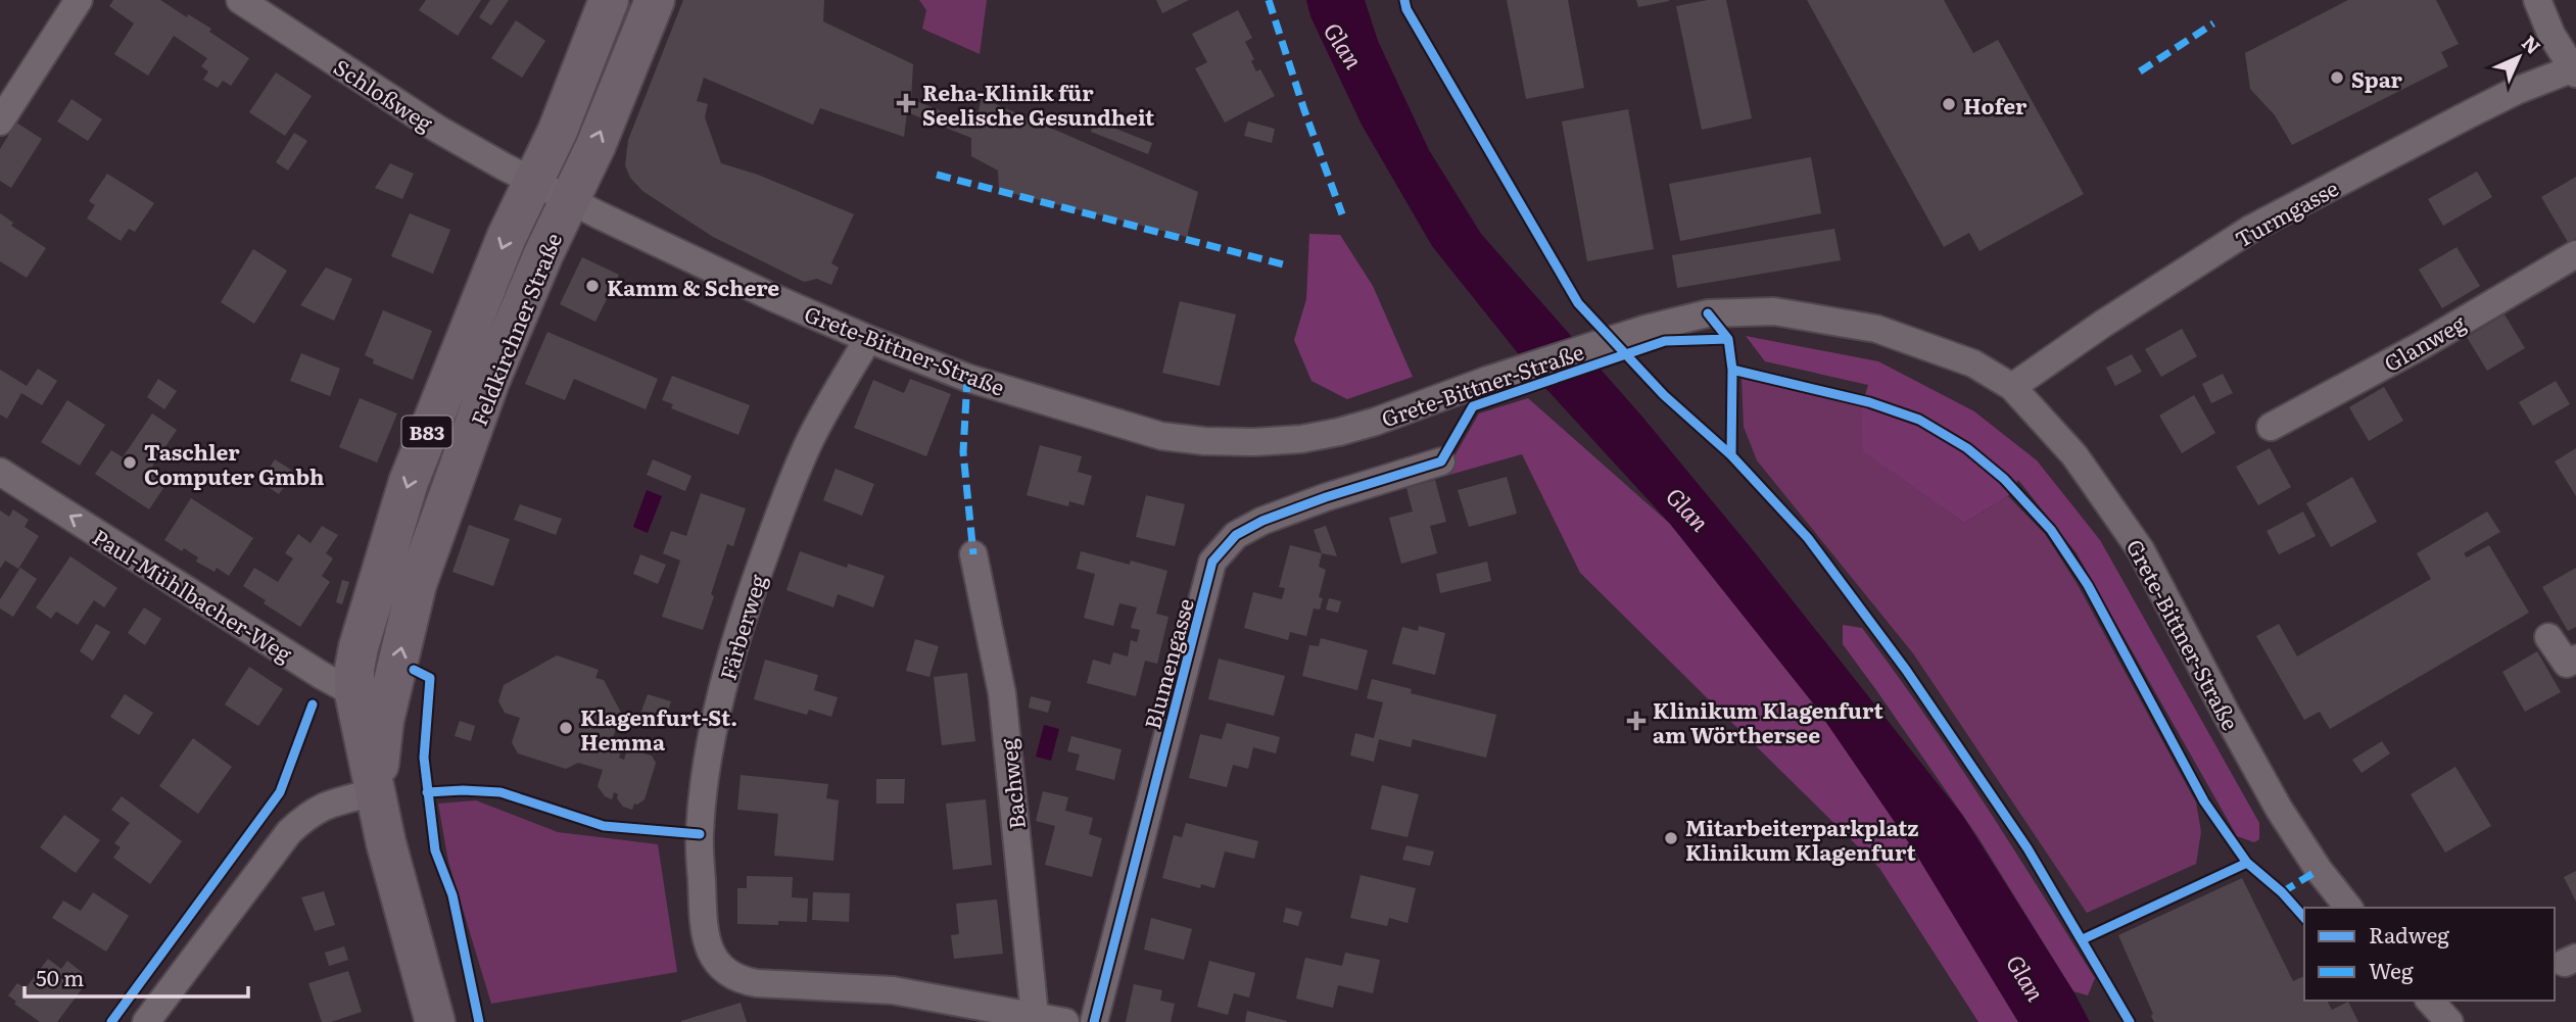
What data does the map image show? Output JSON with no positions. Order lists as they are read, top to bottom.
{
  "streets": {
    "main road": ["Feldkirchner Straße", "B83"],
    "street": [
      "Schloßweg",
      "Turmgasse",
      "Glanweg",
      "Grete-Bittner-Straße",
      "Paul-Mühlbacher-Weg",
      "Färberweg",
      "Blumengasse",
      "Bachweg"
    ]
  },
  "crossings": [
    ["Schloßweg", "Feldkirchner Straße"],
    ["Schloßweg", "Grete-Bittner-Straße"],
    ["Turmgasse", "Grete-Bittner-Straße"],
    ["Feldkirchner Straße", "Grete-Bittner-Straße"],
    ["Feldkirchner Straße", "Paul-Mühlbacher-Weg"],
    ["Grete-Bittner-Straße", "Färberweg"],
    ["Färberweg", "Bachweg"]
  ],
  "one_way": ["Paul-Mühlbacher-Weg"],
  "water": ["Glan"],
  "places": {
    "other": [
      "Spar",
      "Hofer",
      "Kamm & Schere",
      "Taschler Computer Gmbh",
      "Klagenfurt-St. Hemma",
      "Mitarbeiterparkplatz Klinikum Klagenfurt"
    ],
    "health": ["Reha-Klinik für Seelische Gesundheit", "Klinikum Klagenfurt am Wörthersee"]
  },
  "legend": ["Radweg", "Weg"],
  "scale_bar": "50 m",
  "north": "top right"
}
